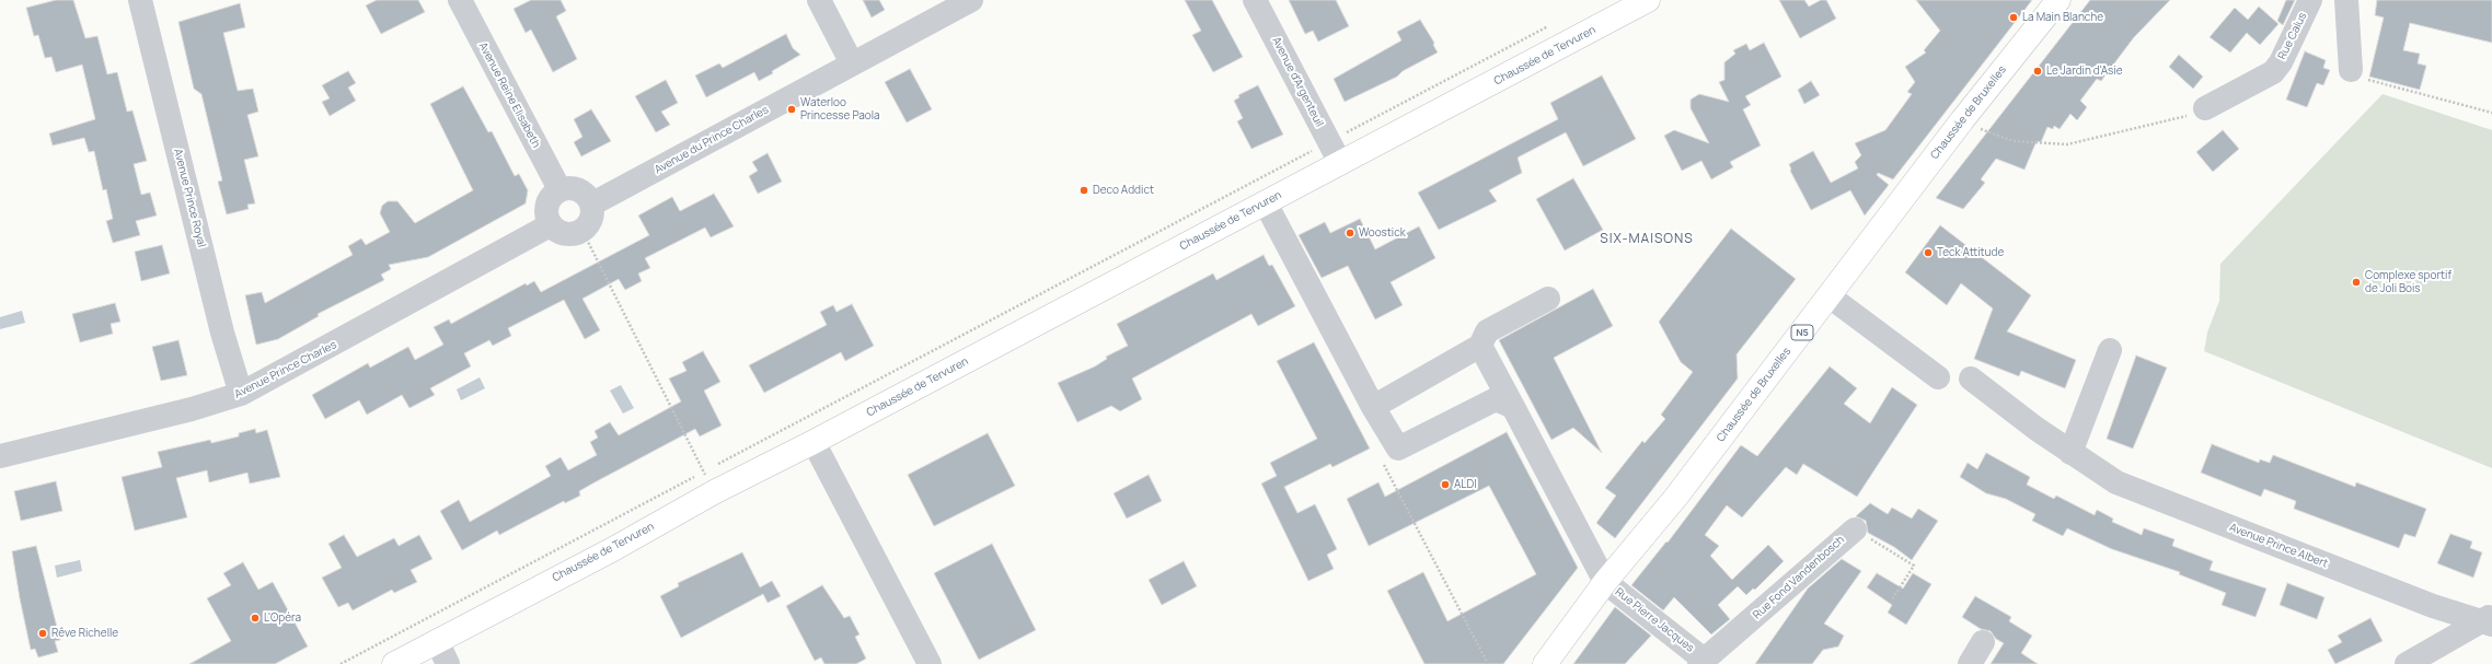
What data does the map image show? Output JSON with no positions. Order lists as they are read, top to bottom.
{
  "streets": {
    "main road": ["Chaussée de Tervuren", "Chaussée de Bruxelles", "N5"],
    "street": [
      "Rue Calus",
      "Avenue d'Argenteuil",
      "Avenue Reine Elisabeth",
      "Avenue du Prince Charles",
      "Avenue Prince Royal",
      "Avenue Prince Charles",
      "Avenue Prince Albert",
      "Rue Fond Vandenbosch",
      "Rue Pierre Jacques"
    ]
  },
  "crossings": [
    ["Chaussée de Tervuren", "Avenue d'Argenteuil"],
    ["Avenue Reine Elisabeth", "Avenue du Prince Charles"],
    ["Avenue Reine Elisabeth", "Avenue Prince Charles"],
    ["Chaussée de Bruxelles", "Rue Pierre Jacques"],
    ["Avenue du Prince Charles", "Avenue Prince Charles"],
    ["Avenue Prince Royal", "Avenue Prince Charles"],
    ["Rue Fond Vandenbosch", "Rue Pierre Jacques"]
  ],
  "districts": ["SIX-MAISONS"],
  "places": [
    "La Main Blanche",
    "Le Jardin d'Asie",
    "Waterloo Princesse Paola",
    "Deco Addict",
    "Woostick",
    "Teck Attitude",
    "Complexe sportif de Joli Bois",
    "ALDI",
    "L'Opéra",
    "Rêve Richelle"
  ]
}
